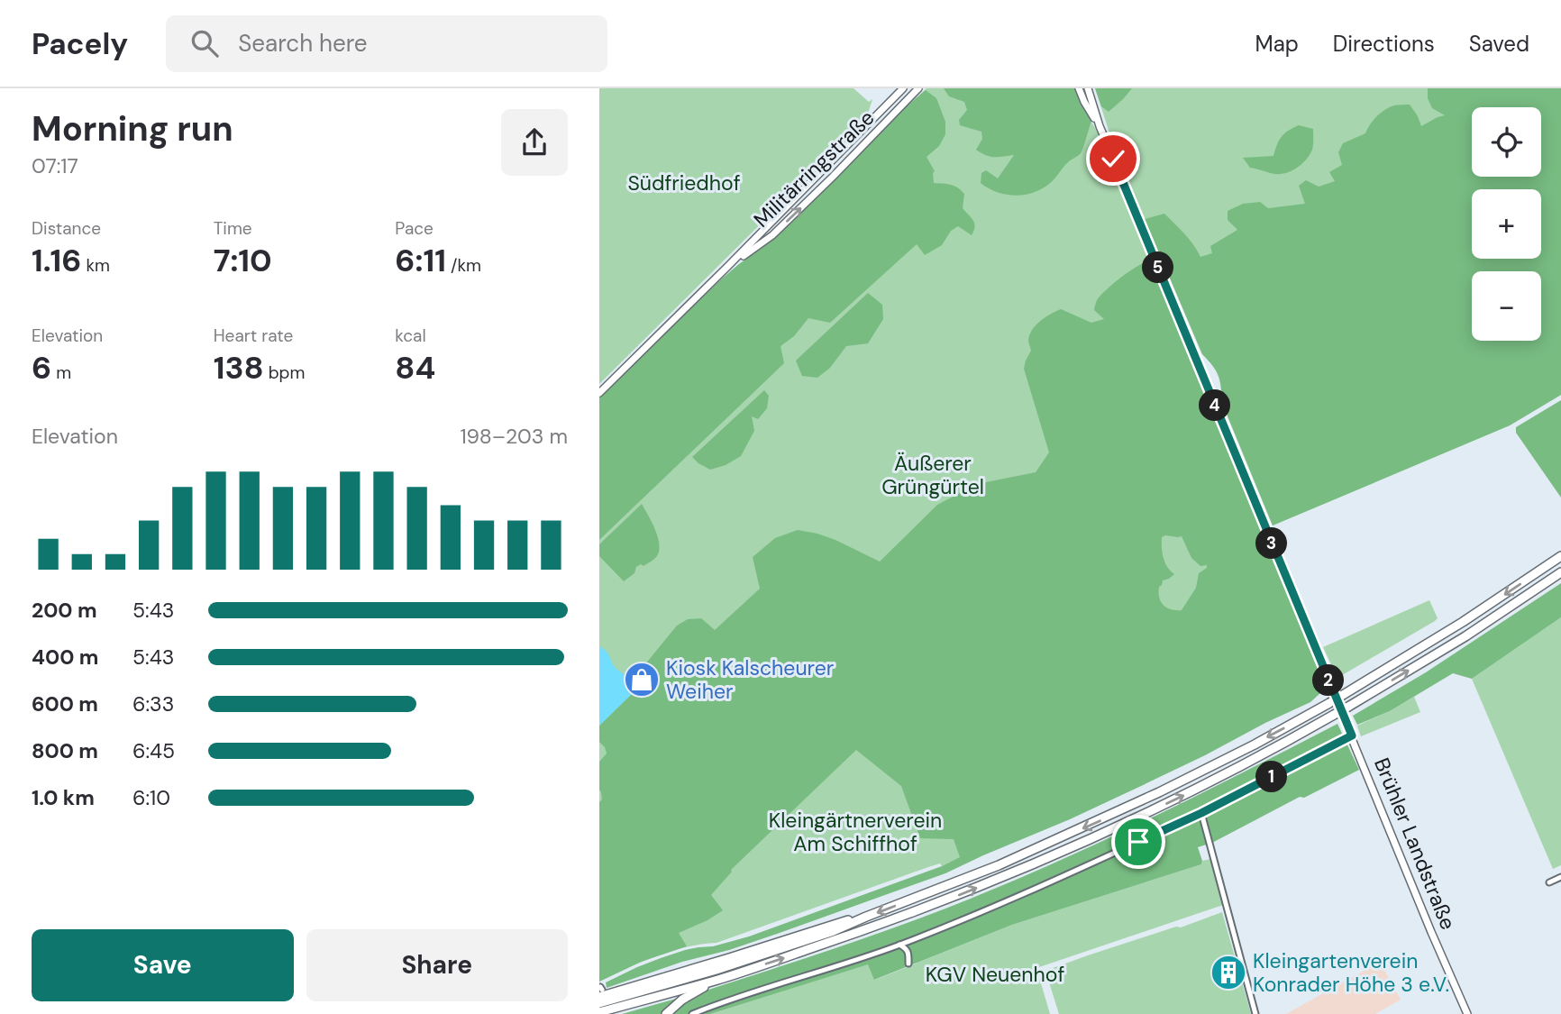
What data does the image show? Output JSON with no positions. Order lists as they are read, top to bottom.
{
  "streets": {
    "main road": ["Militärringstraße", "Brühler Landstraße"]
  },
  "parks": [
    "Südfriedhof",
    "Äußerer Grüngürtel",
    "Kleingärtnerverein Am Schiffhof",
    "KGV Neuenhof"
  ],
  "places": {
    "shop": ["Kiosk Kalscheurer Weiher"],
    "building": ["Kleingartenverein Konrader Höhe 3 e.V."]
  },
  "page": {
    "header": "Pacely",
    "search": "Search here",
    "nav": ["Map", "Directions", "Saved"],
    "heading": ["Morning run", "07:17"],
    "map_buttons": ["+", "−"],
    "stats": [
      ["Distance", "1.16 km"],
      ["Time", "7:10"],
      ["Pace", "6:11 /km"],
      ["Elevation", "6 m"],
      ["Heart rate", "138 bpm"],
      ["kcal", "84"]
    ],
    "pins": [
      "5",
      "4",
      "3",
      "2",
      "1"
    ],
    "chart": ["Elevation", "198–203 m"],
    "list": [
      {
        "name": "200 m",
        "note": "5:43"
      },
      {
        "name": "400 m",
        "note": "5:43"
      },
      {
        "name": "600 m",
        "note": "6:33"
      },
      {
        "name": "800 m",
        "note": "6:45"
      },
      {
        "name": "1.0 km",
        "note": "6:10"
      }
    ],
    "buttons": ["Save", "Share"]
  }
}
